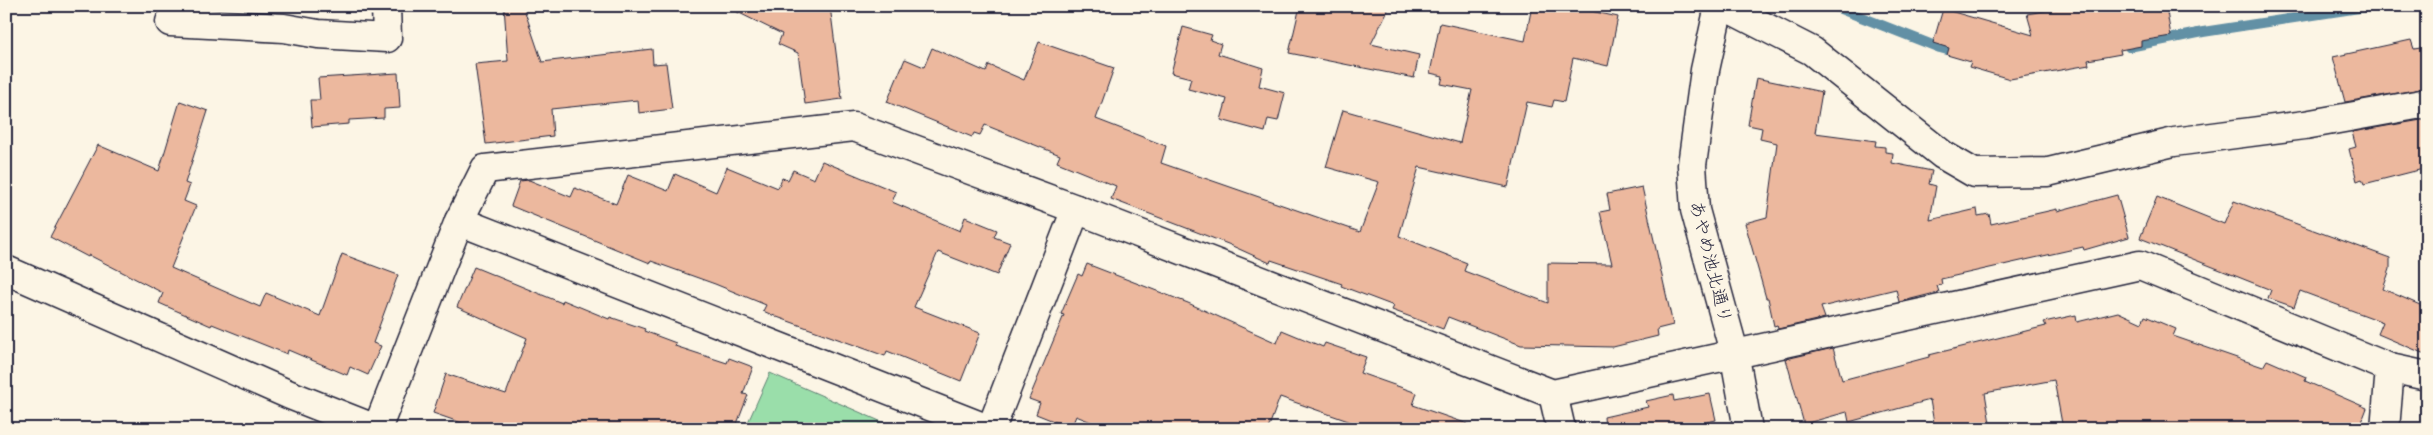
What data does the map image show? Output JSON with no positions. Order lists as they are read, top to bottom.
{
  "streets": {
    "street": ["あやめ池北通り"]
  }
}
